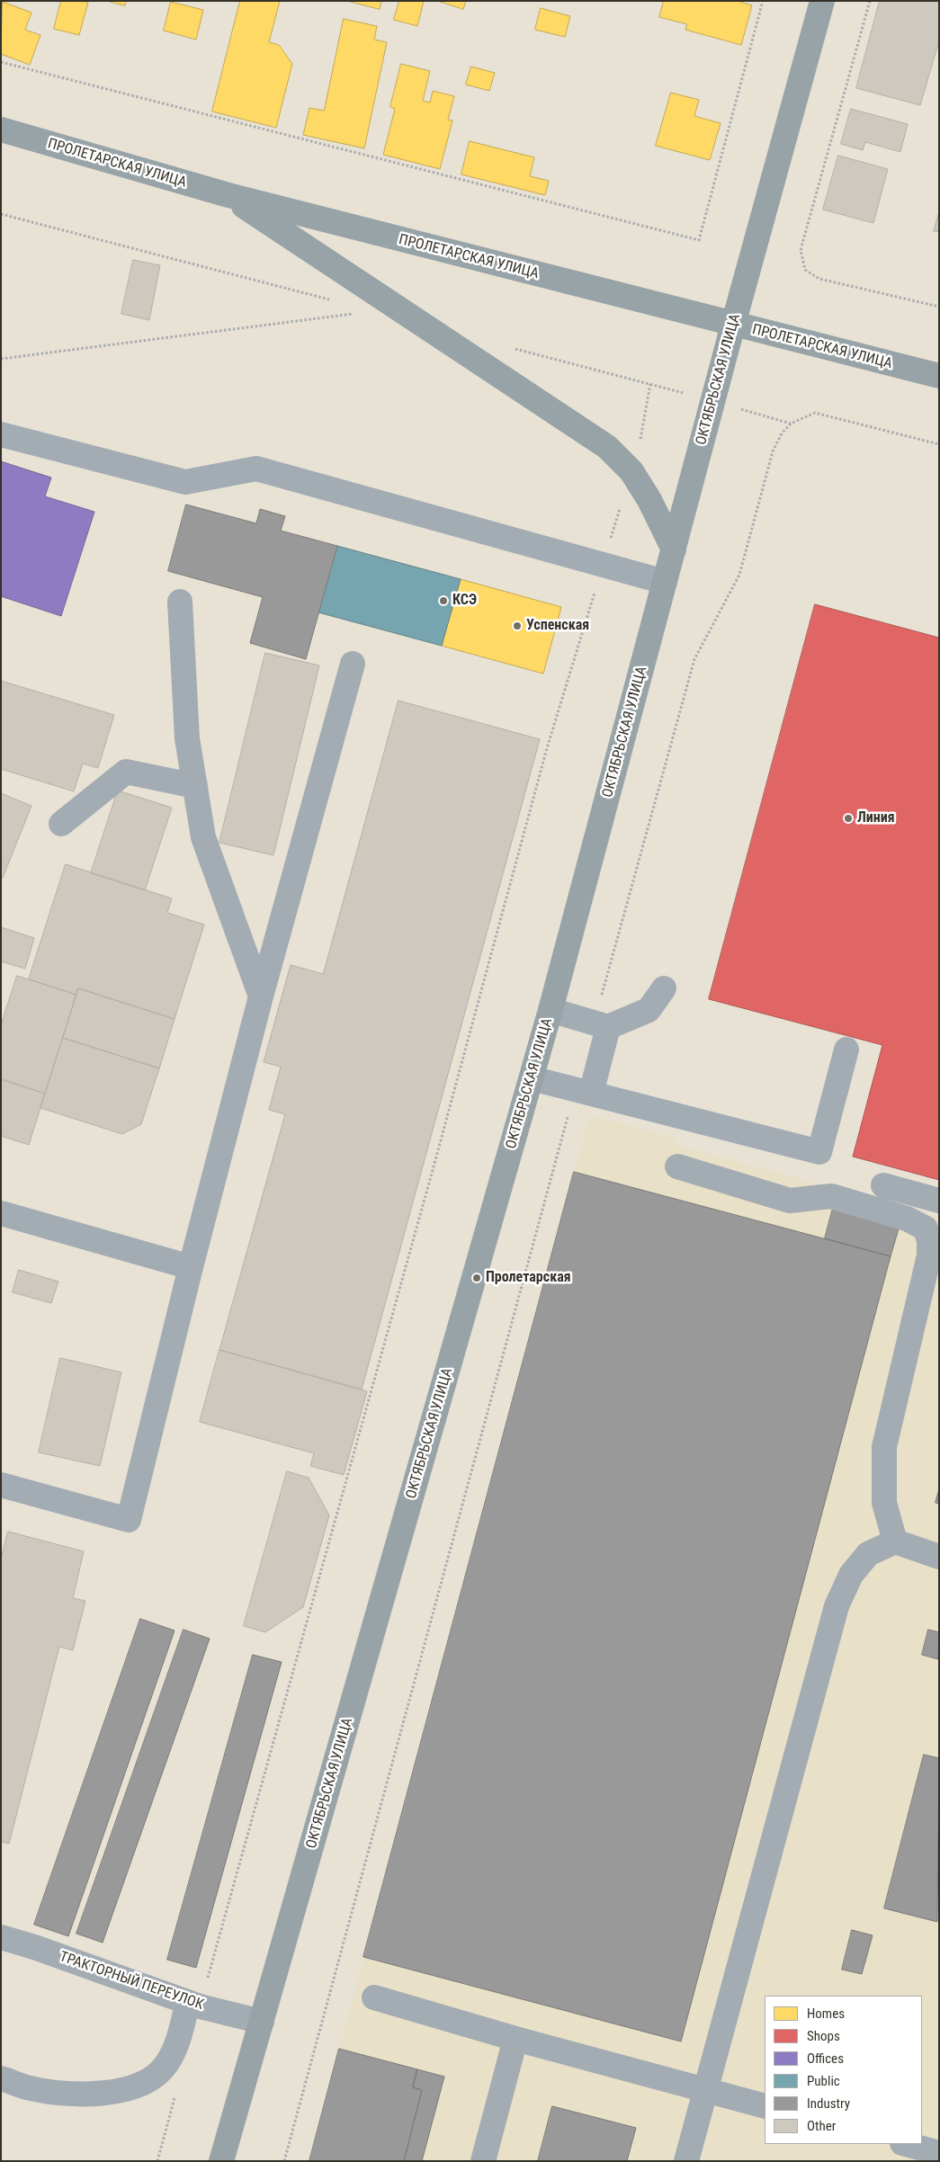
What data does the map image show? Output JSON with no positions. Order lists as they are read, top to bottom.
{
  "streets": {
    "main road": ["ПРОЛЕТАРСКАЯ УЛИЦА", "ОКТЯБРЬСКАЯ УЛИЦА"],
    "street": ["ТРАКТОРНЫЙ ПЕРЕУЛОК"]
  },
  "crossings": [
    ["ПРОЛЕТАРСКАЯ УЛИЦА", "ОКТЯБРЬСКАЯ УЛИЦА"],
    ["ОКТЯБРЬСКАЯ УЛИЦА", "ТРАКТОРНЫЙ ПЕРЕУЛОК"]
  ],
  "places": [
    "КСЭ",
    "Успенская",
    "Линия",
    "Пролетарская"
  ],
  "legend": [
    "Homes",
    "Shops",
    "Offices",
    "Public",
    "Industry",
    "Other"
  ]
}
